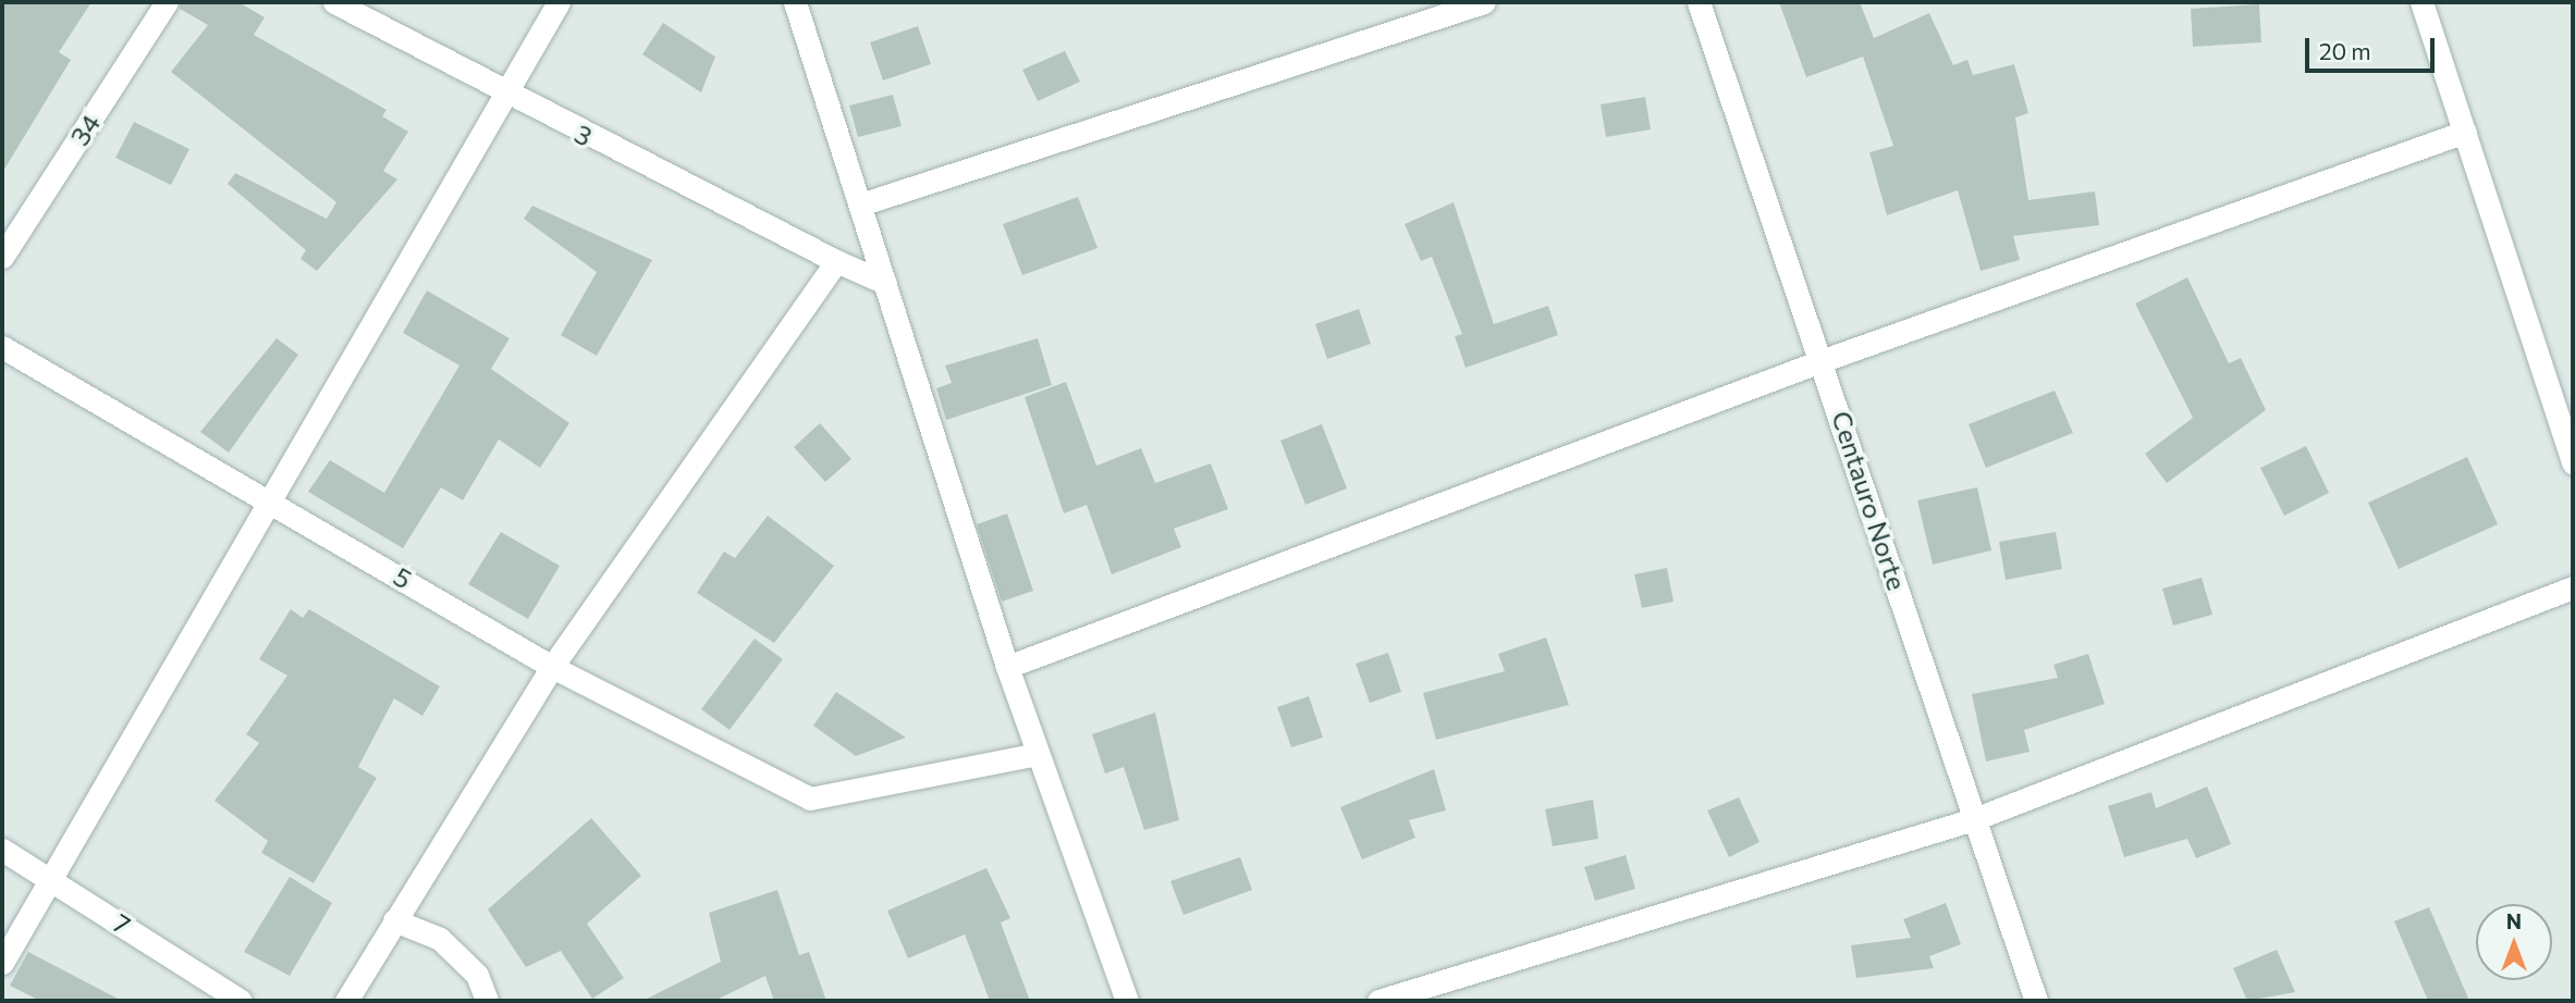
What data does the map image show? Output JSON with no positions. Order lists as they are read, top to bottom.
{
  "streets": {
    "street": [
      "34",
      "3",
      "Centauro Norte",
      "5",
      "7"
    ]
  },
  "scale_bar": "20 m",
  "north": "top"
}
